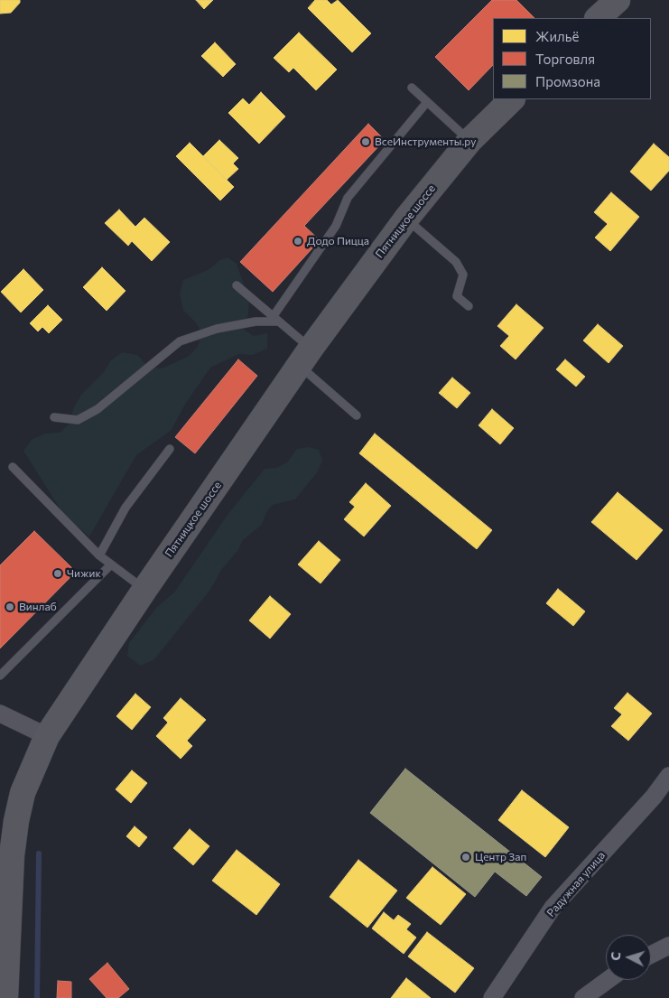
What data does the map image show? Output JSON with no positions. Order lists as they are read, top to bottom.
{
  "streets": {
    "main road": ["Пятницкое шоссе"],
    "street": ["Радужная улица"]
  },
  "places": [
    "ВсеИнструменты.ру",
    "Додо Пицца",
    "Чижик",
    "Винлаб",
    "Центр Зап"
  ],
  "legend": ["Жильё", "Торговля", "Промзона"],
  "north": "left"
}
